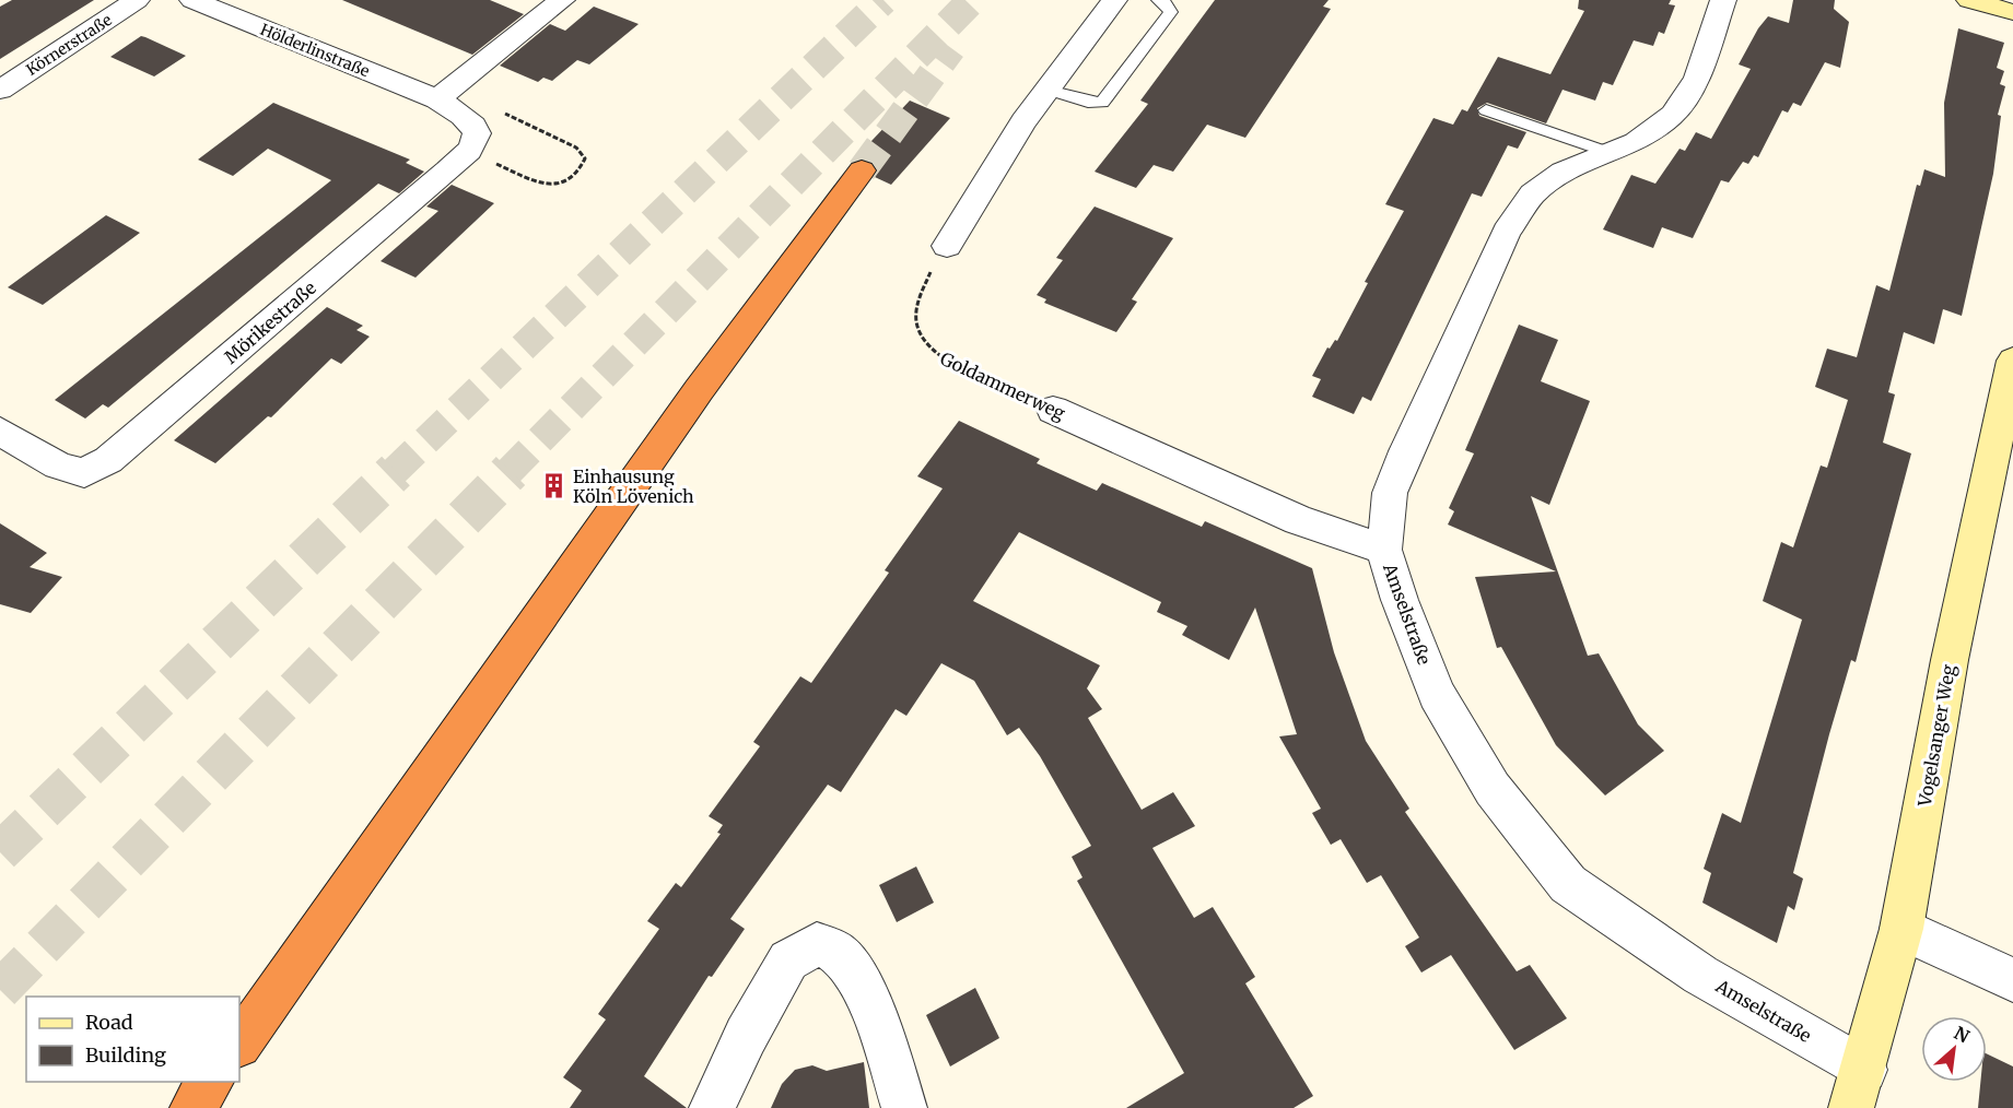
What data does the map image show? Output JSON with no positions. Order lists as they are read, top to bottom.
{
  "streets": {
    "street": [
      "Körnerstraße",
      "Hölderlinstraße",
      "Mörikestraße",
      "Goldammerweg",
      "Amselstraße",
      "Vogelsanger Weg"
    ]
  },
  "crossings": [
    ["Goldammerweg", "Amselstraße"],
    ["Amselstraße", "Vogelsanger Weg"]
  ],
  "places": {
    "building": ["Einhausung Köln Lövenich"]
  },
  "legend": ["Road", "Building"],
  "north": "top right"
}
